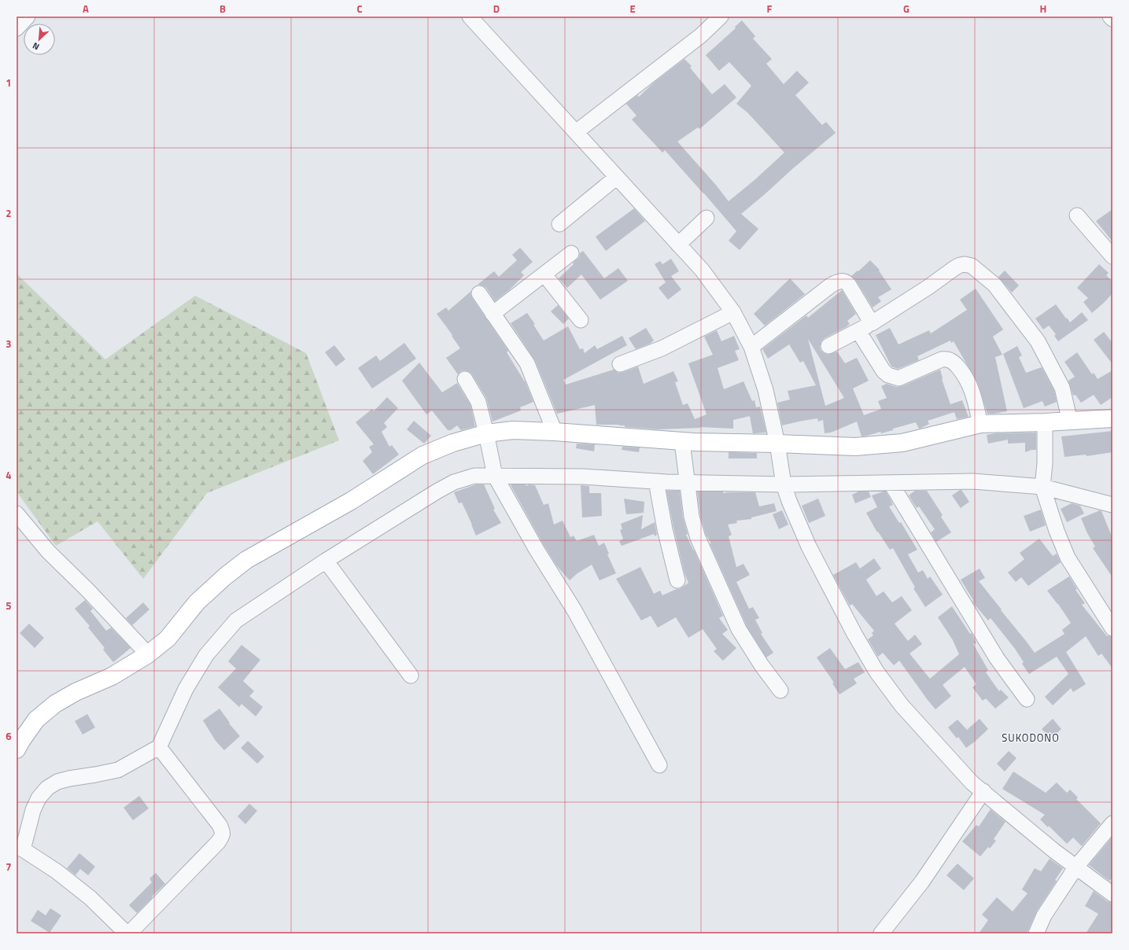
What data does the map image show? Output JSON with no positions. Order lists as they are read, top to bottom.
{
  "districts": ["SUKODONO"],
  "north": "bottom left",
  "grid": {
    "columns": [
      "A",
      "B",
      "C",
      "D",
      "E",
      "F",
      "G",
      "H"
    ],
    "rows": [
      "1",
      "2",
      "3",
      "4",
      "5",
      "6",
      "7"
    ]
  }
}
